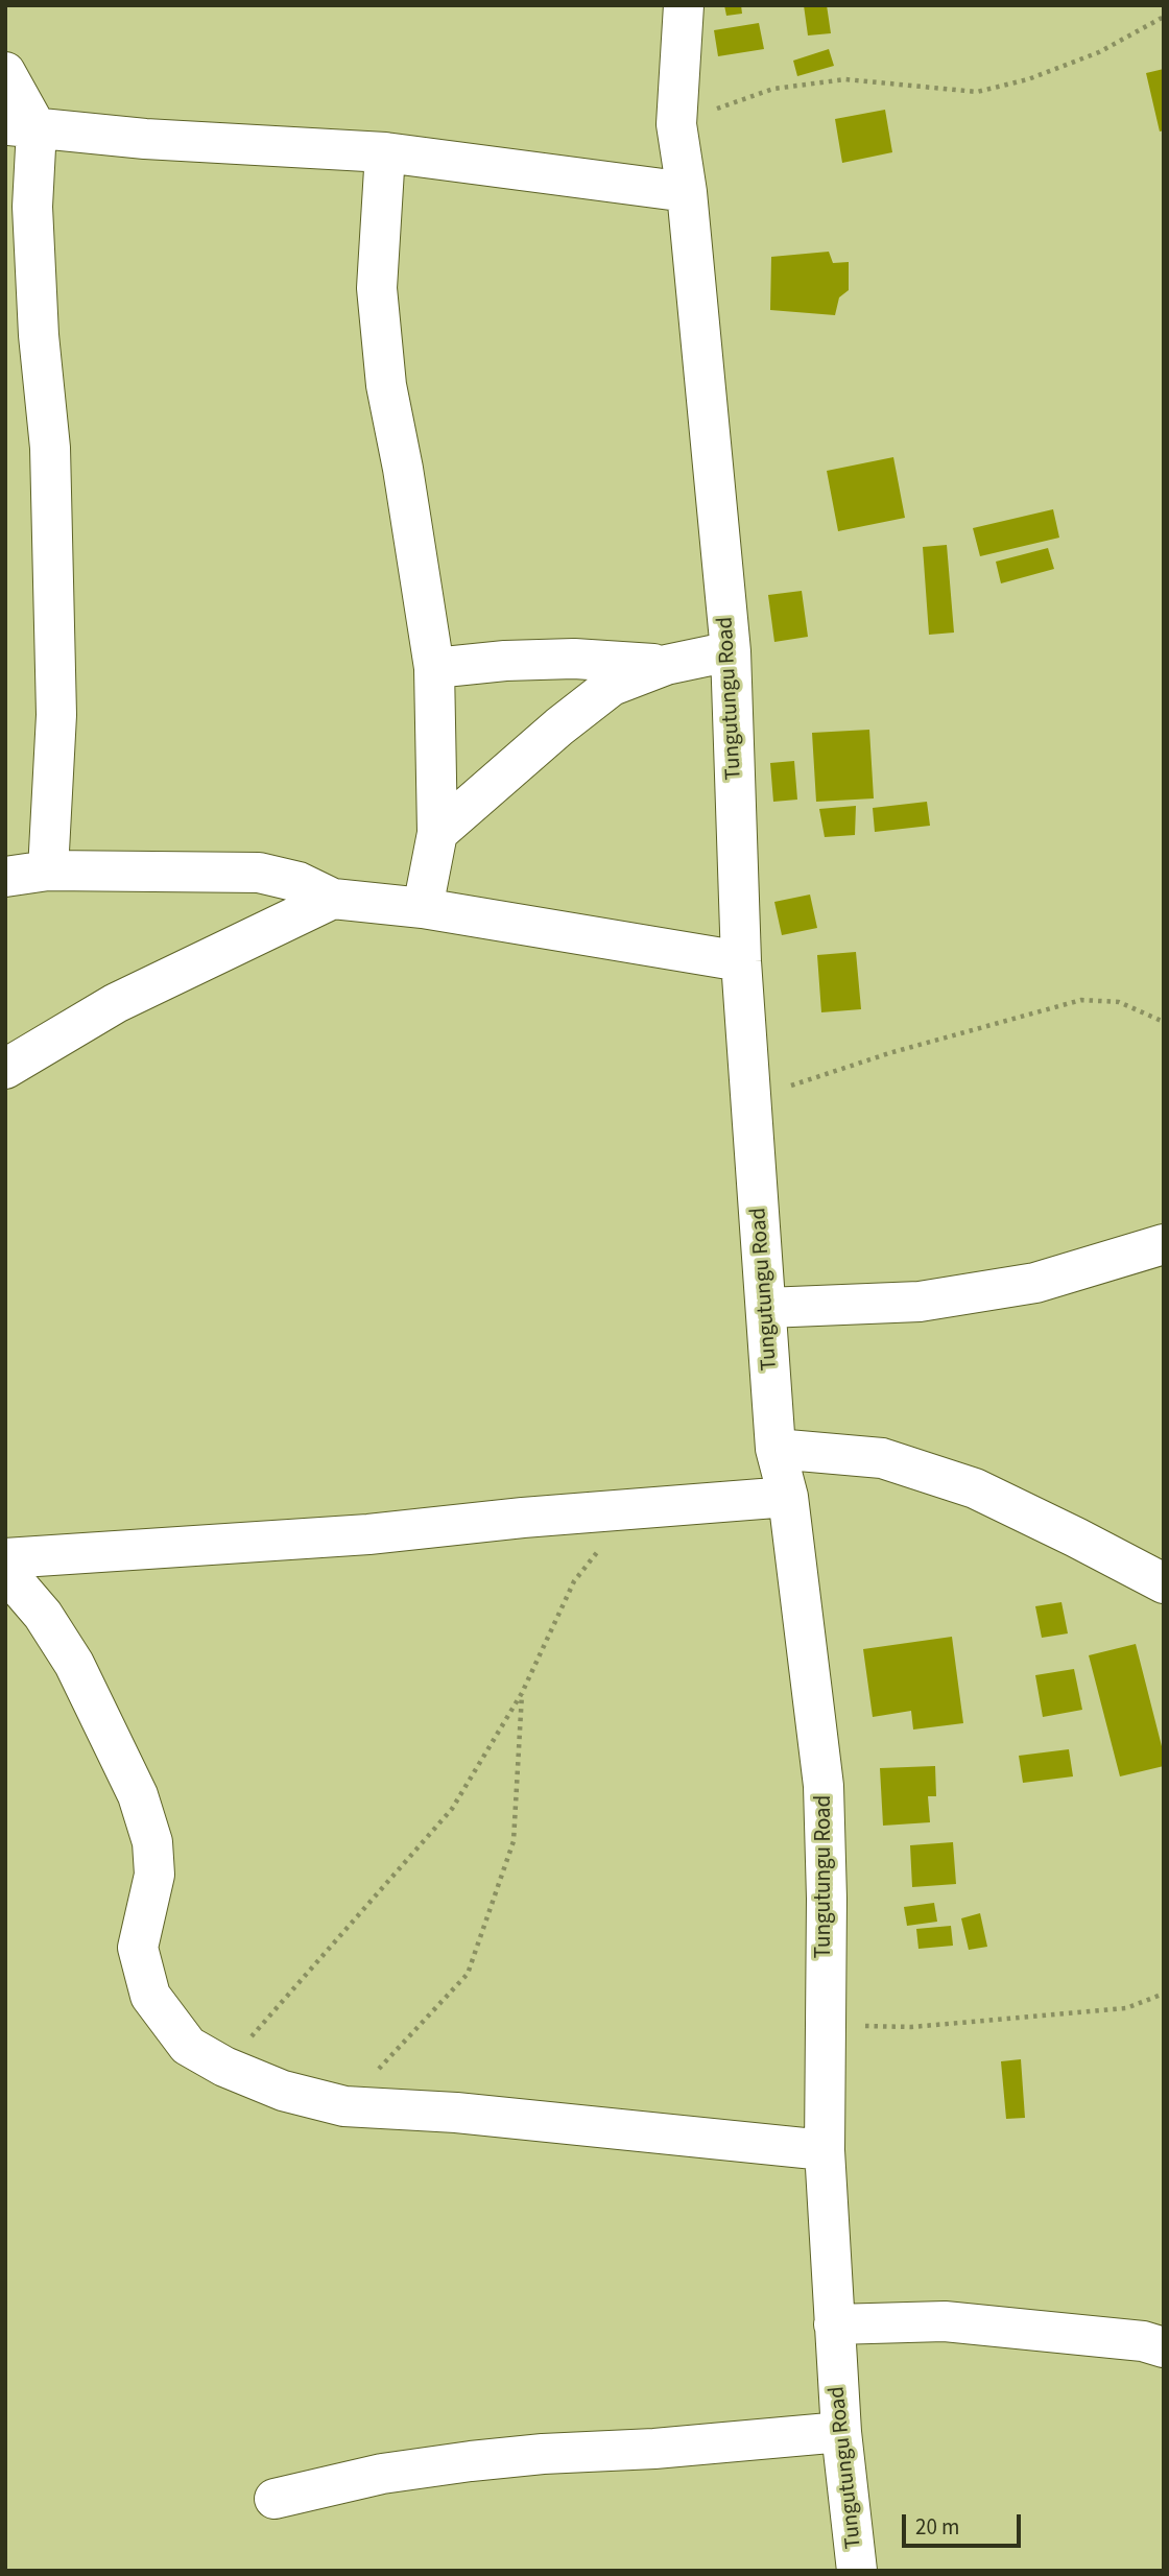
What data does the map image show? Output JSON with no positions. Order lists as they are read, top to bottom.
{
  "streets": {
    "street": ["Tungutungu Road"]
  },
  "scale_bar": "20 m"
}
